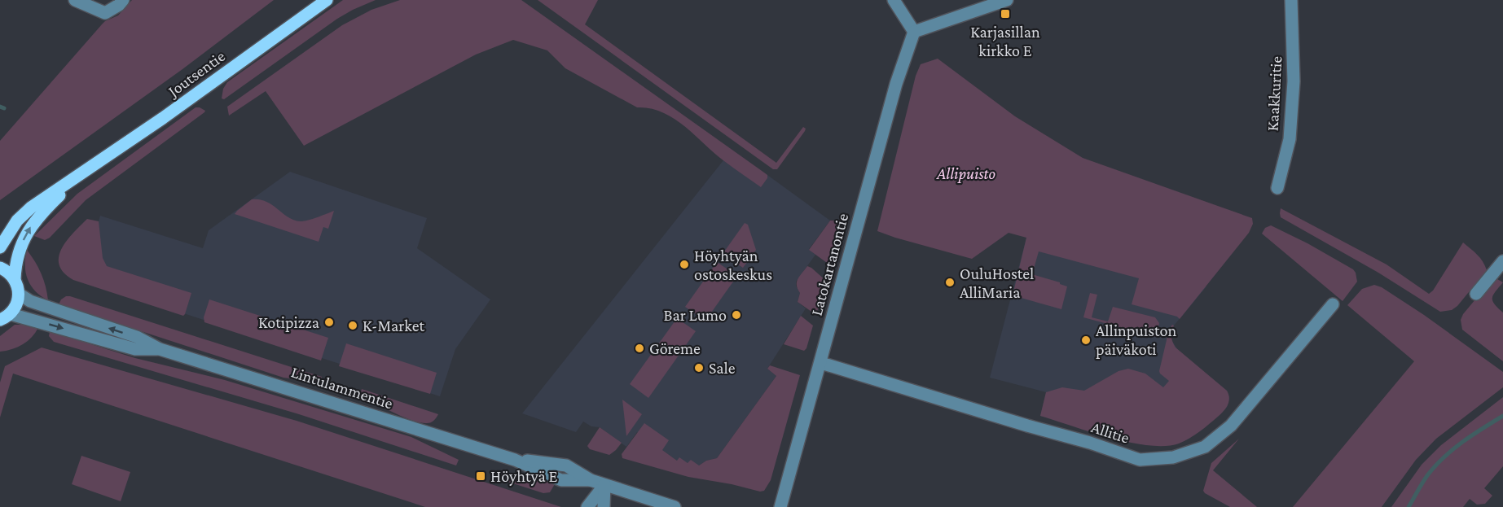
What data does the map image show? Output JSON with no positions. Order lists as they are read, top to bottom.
{
  "streets": {
    "main road": ["Joutsentie"],
    "street": [
      "Kaakkuritie",
      "Latokartanontie",
      "Lintulammentie",
      "Allitie"
    ]
  },
  "crossings": [
    ["Latokartanontie", "Allitie"]
  ],
  "parks": ["Allipuisto"],
  "places": {
    "transit": ["Karjasillan kirkko E", "Höyhtyä E"],
    "other": [
      "Höyhtyän ostoskeskus",
      "OuluHostel AlliMaria",
      "Bar Lumo",
      "Kotipizza",
      "K-Market",
      "Allinpuiston päiväkoti",
      "Göreme",
      "Sale"
    ]
  }
}
